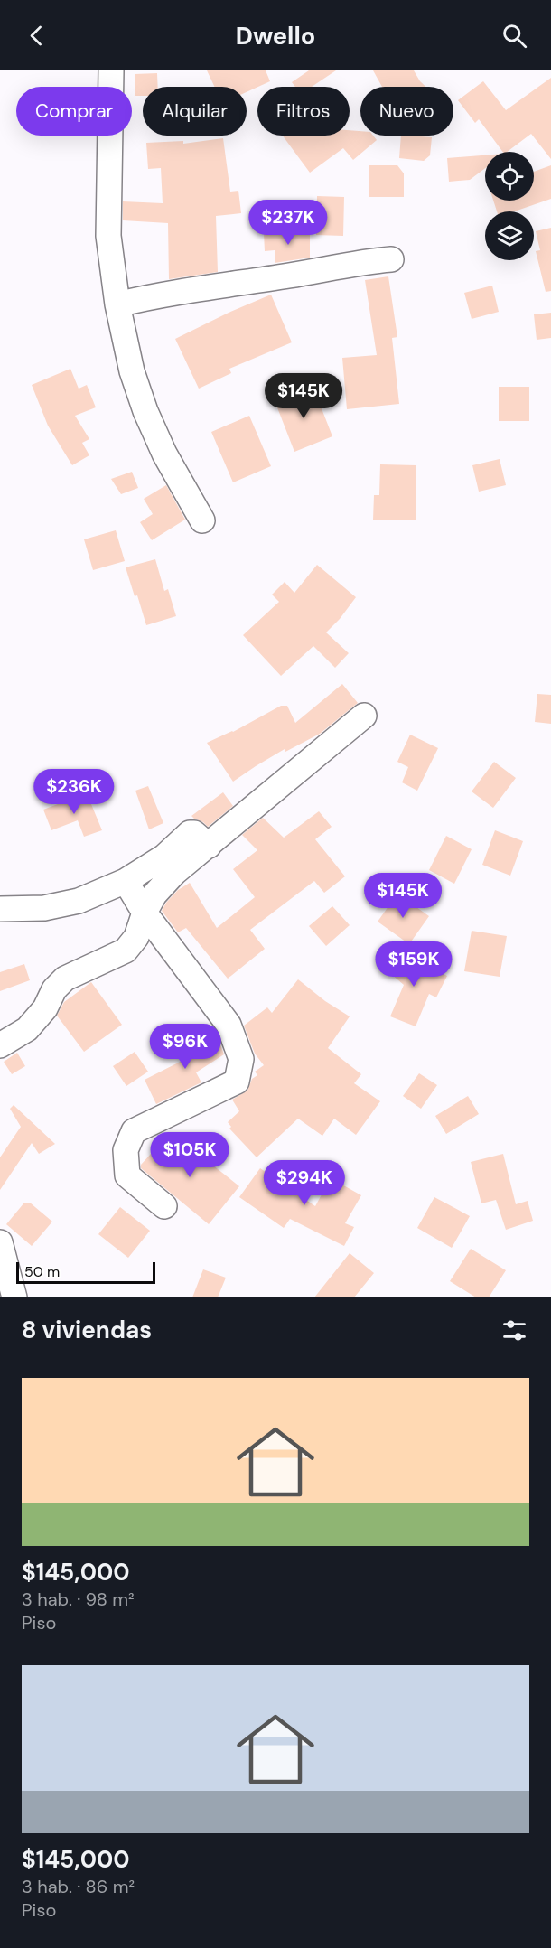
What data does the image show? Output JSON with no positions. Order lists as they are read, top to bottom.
{
  "scale_bar": "50 m",
  "page": {
    "header": "Dwello",
    "chip": [
      "Comprar",
      "Alquilar",
      "Filtros",
      "Nuevo"
    ],
    "price": [
      "$237K",
      "$145K",
      "$236K",
      "$145K",
      "$159K",
      "$96K",
      "$105K",
      "$294K"
    ],
    "scale": "50 m",
    "heading": "8 viviendas",
    "list": [
      {
        "name": "$145,000",
        "note": "3 hab. · 98 m² · Piso"
      },
      {
        "name": "$145,000",
        "note": "3 hab. · 86 m² · Piso"
      }
    ]
  }
}
